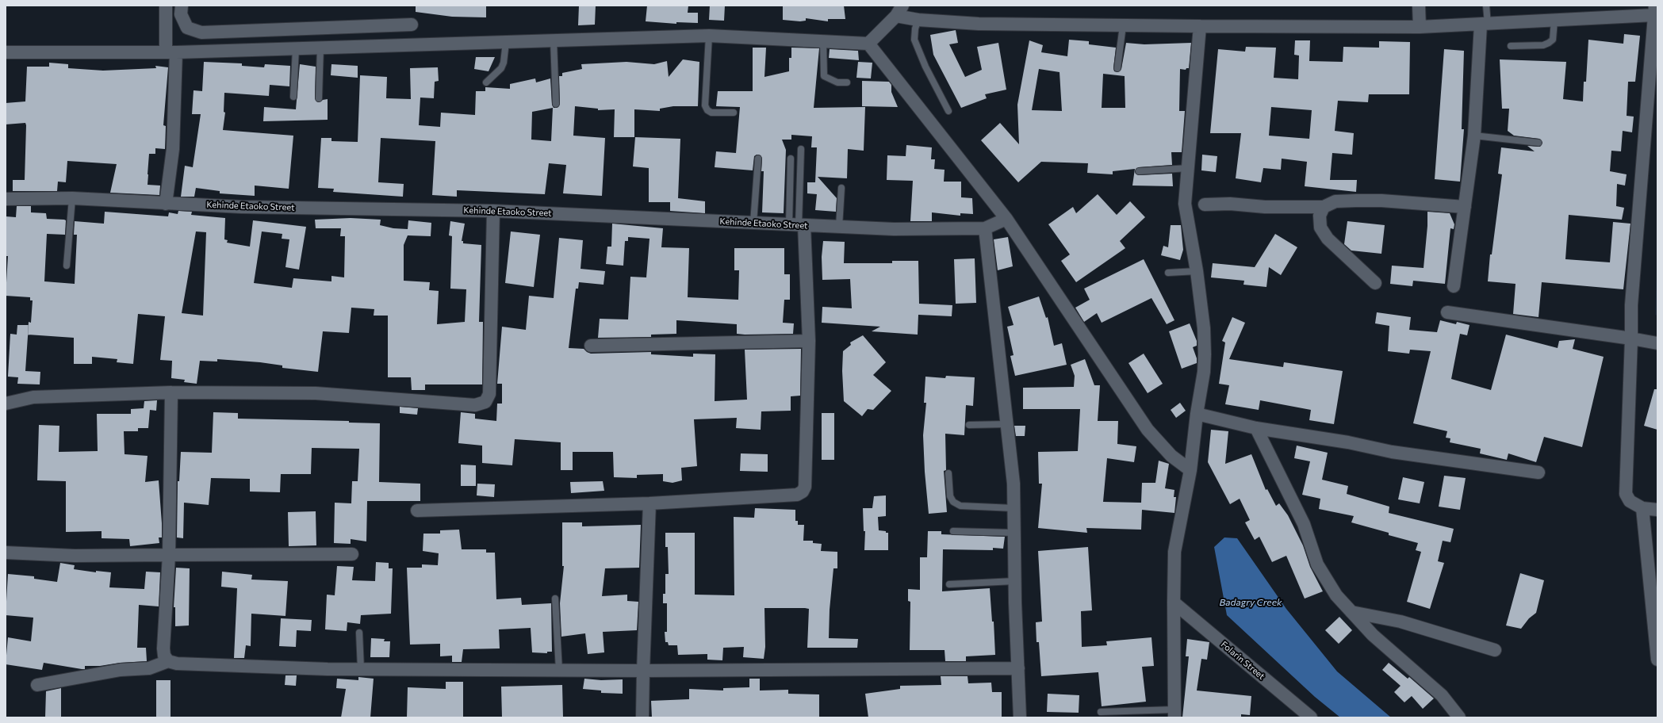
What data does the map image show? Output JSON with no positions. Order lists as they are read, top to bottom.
{
  "streets": {
    "street": ["Kehinde Etaoko Street", "Folarin Street"]
  },
  "water": ["Badagry Creek"]
}
